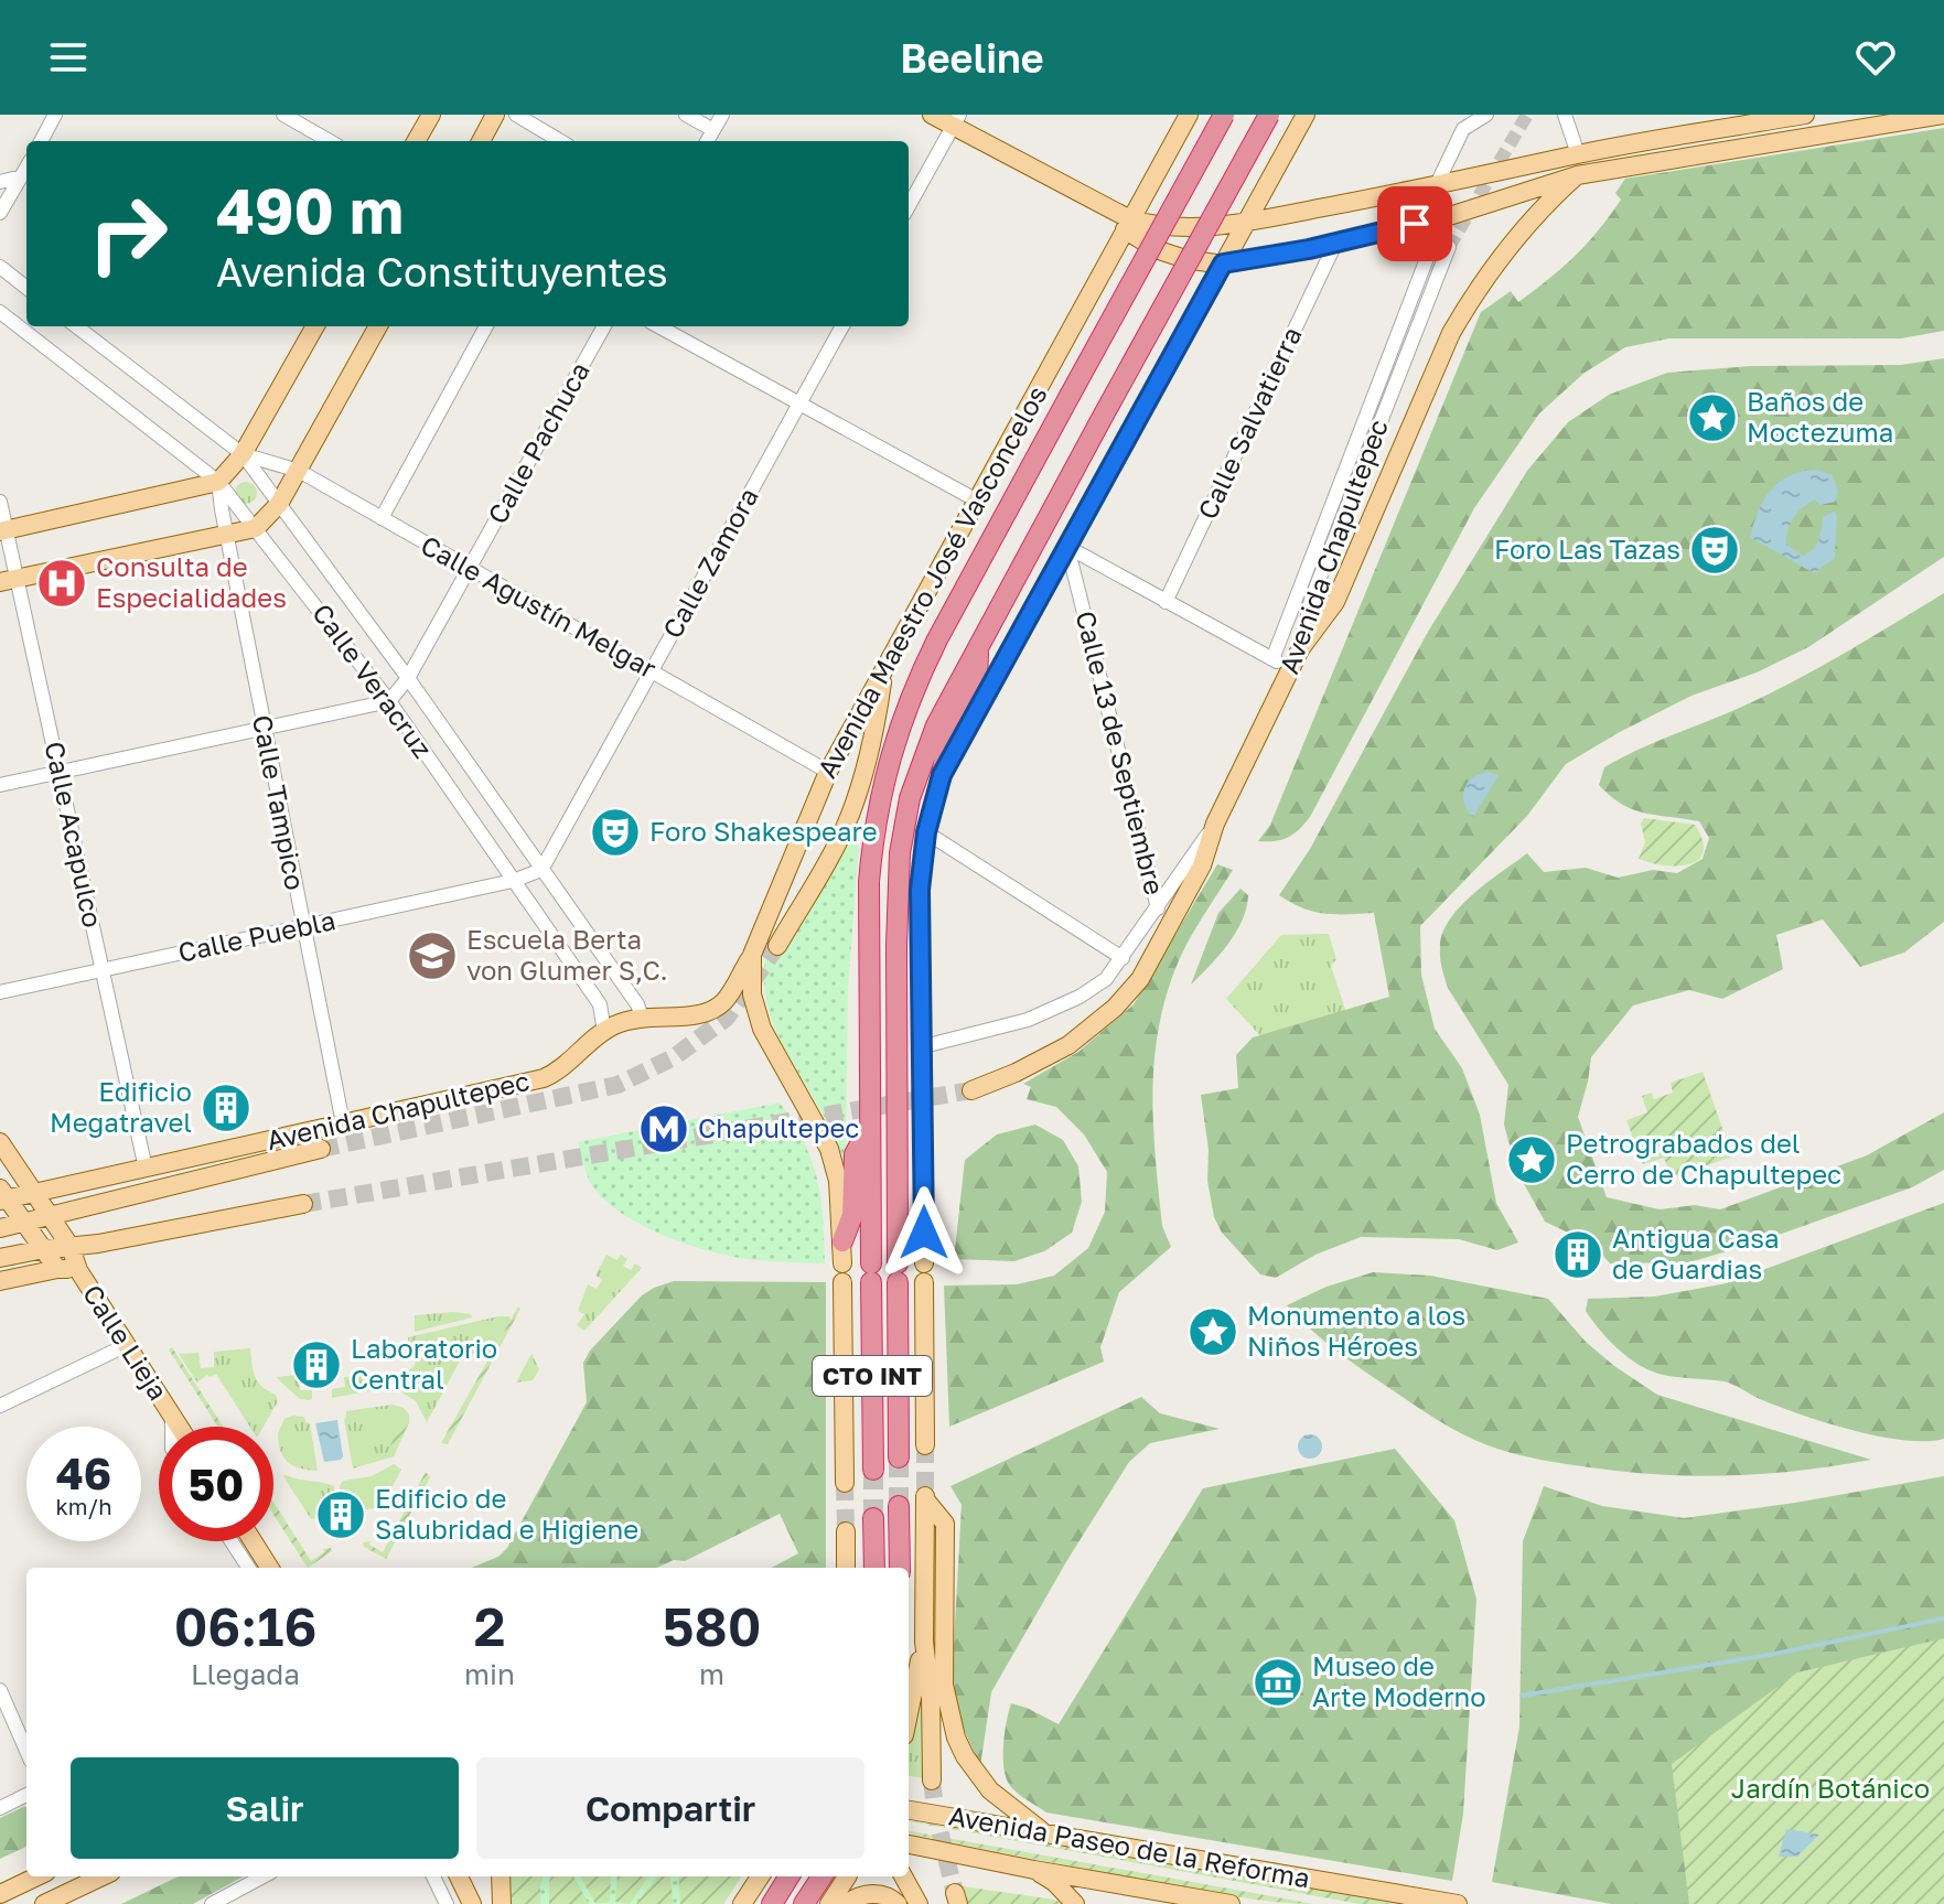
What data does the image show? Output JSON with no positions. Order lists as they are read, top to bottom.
{
  "streets": {
    "highway": ["CTO INT"],
    "main road": [
      "Avenida Chapultepec",
      "Avenida Maestro José Vasconcelos",
      "Calle Lieja",
      "Avenida Paseo de la Reforma"
    ],
    "street": [
      "Calle Salvatierra",
      "Calle Pachuca",
      "Calle Zamora",
      "Calle Agustín Melgar",
      "Calle Veracruz",
      "Calle 13 de Septiembre",
      "Calle Tampico",
      "Calle Acapulco",
      "Calle Puebla"
    ]
  },
  "crossings": [
    ["Calle Pachuca", "Calle Agustín Melgar"],
    ["Calle Pachuca", "Calle Veracruz"],
    ["Avenida Chapultepec", "Avenida Maestro José Vasconcelos"],
    ["Avenida Chapultepec", "Calle Veracruz"],
    ["Avenida Chapultepec", "Calle 13 de Septiembre"],
    ["Avenida Chapultepec", "Calle Tampico"],
    ["Avenida Chapultepec", "Calle Acapulco"],
    ["Avenida Chapultepec", "Calle Lieja"],
    ["Avenida Chapultepec", "CTO INT"],
    ["Calle Zamora", "Calle Agustín Melgar"],
    ["Calle Zamora", "Calle Veracruz"],
    ["Avenida Maestro José Vasconcelos", "Calle Agustín Melgar"],
    ["Calle Agustín Melgar", "Calle Veracruz"],
    ["Calle Veracruz", "Calle Tampico"],
    ["Calle Veracruz", "Calle Puebla"],
    ["Calle 13 de Septiembre", "CTO INT"],
    ["Calle Tampico", "Calle Puebla"],
    ["Calle Acapulco", "Calle Puebla"]
  ],
  "parks": ["Jardín Botánico"],
  "places": {
    "place": ["Baños de Moctezuma", "Petrograbados del Cerro de Chapultepec", "Monumento a los Niños Héroes"],
    "theatre": ["Foro Las Tazas", "Foro Shakespeare"],
    "hospital": ["Consulta de Especialidades"],
    "school or university": ["Escuela Berta von Glumer S,C."],
    "building": [
      "Edificio Megatravel",
      "Antigua Casa de Guardias",
      "Laboratorio Central",
      "Edificio de Salubridad e Higiene"
    ],
    "metro station": ["Chapultepec"],
    "museum": ["Museo de Arte Moderno"]
  },
  "page": {
    "header": "Beeline",
    "turn": ["490 m", "Avenida Constituyentes"],
    "speed": "46 km/h",
    "limit": "50",
    "eta": [
      "06:16",
      "Llegada",
      "2",
      "min",
      "580",
      "m"
    ],
    "buttons": ["Salir", "Compartir"]
  }
}
